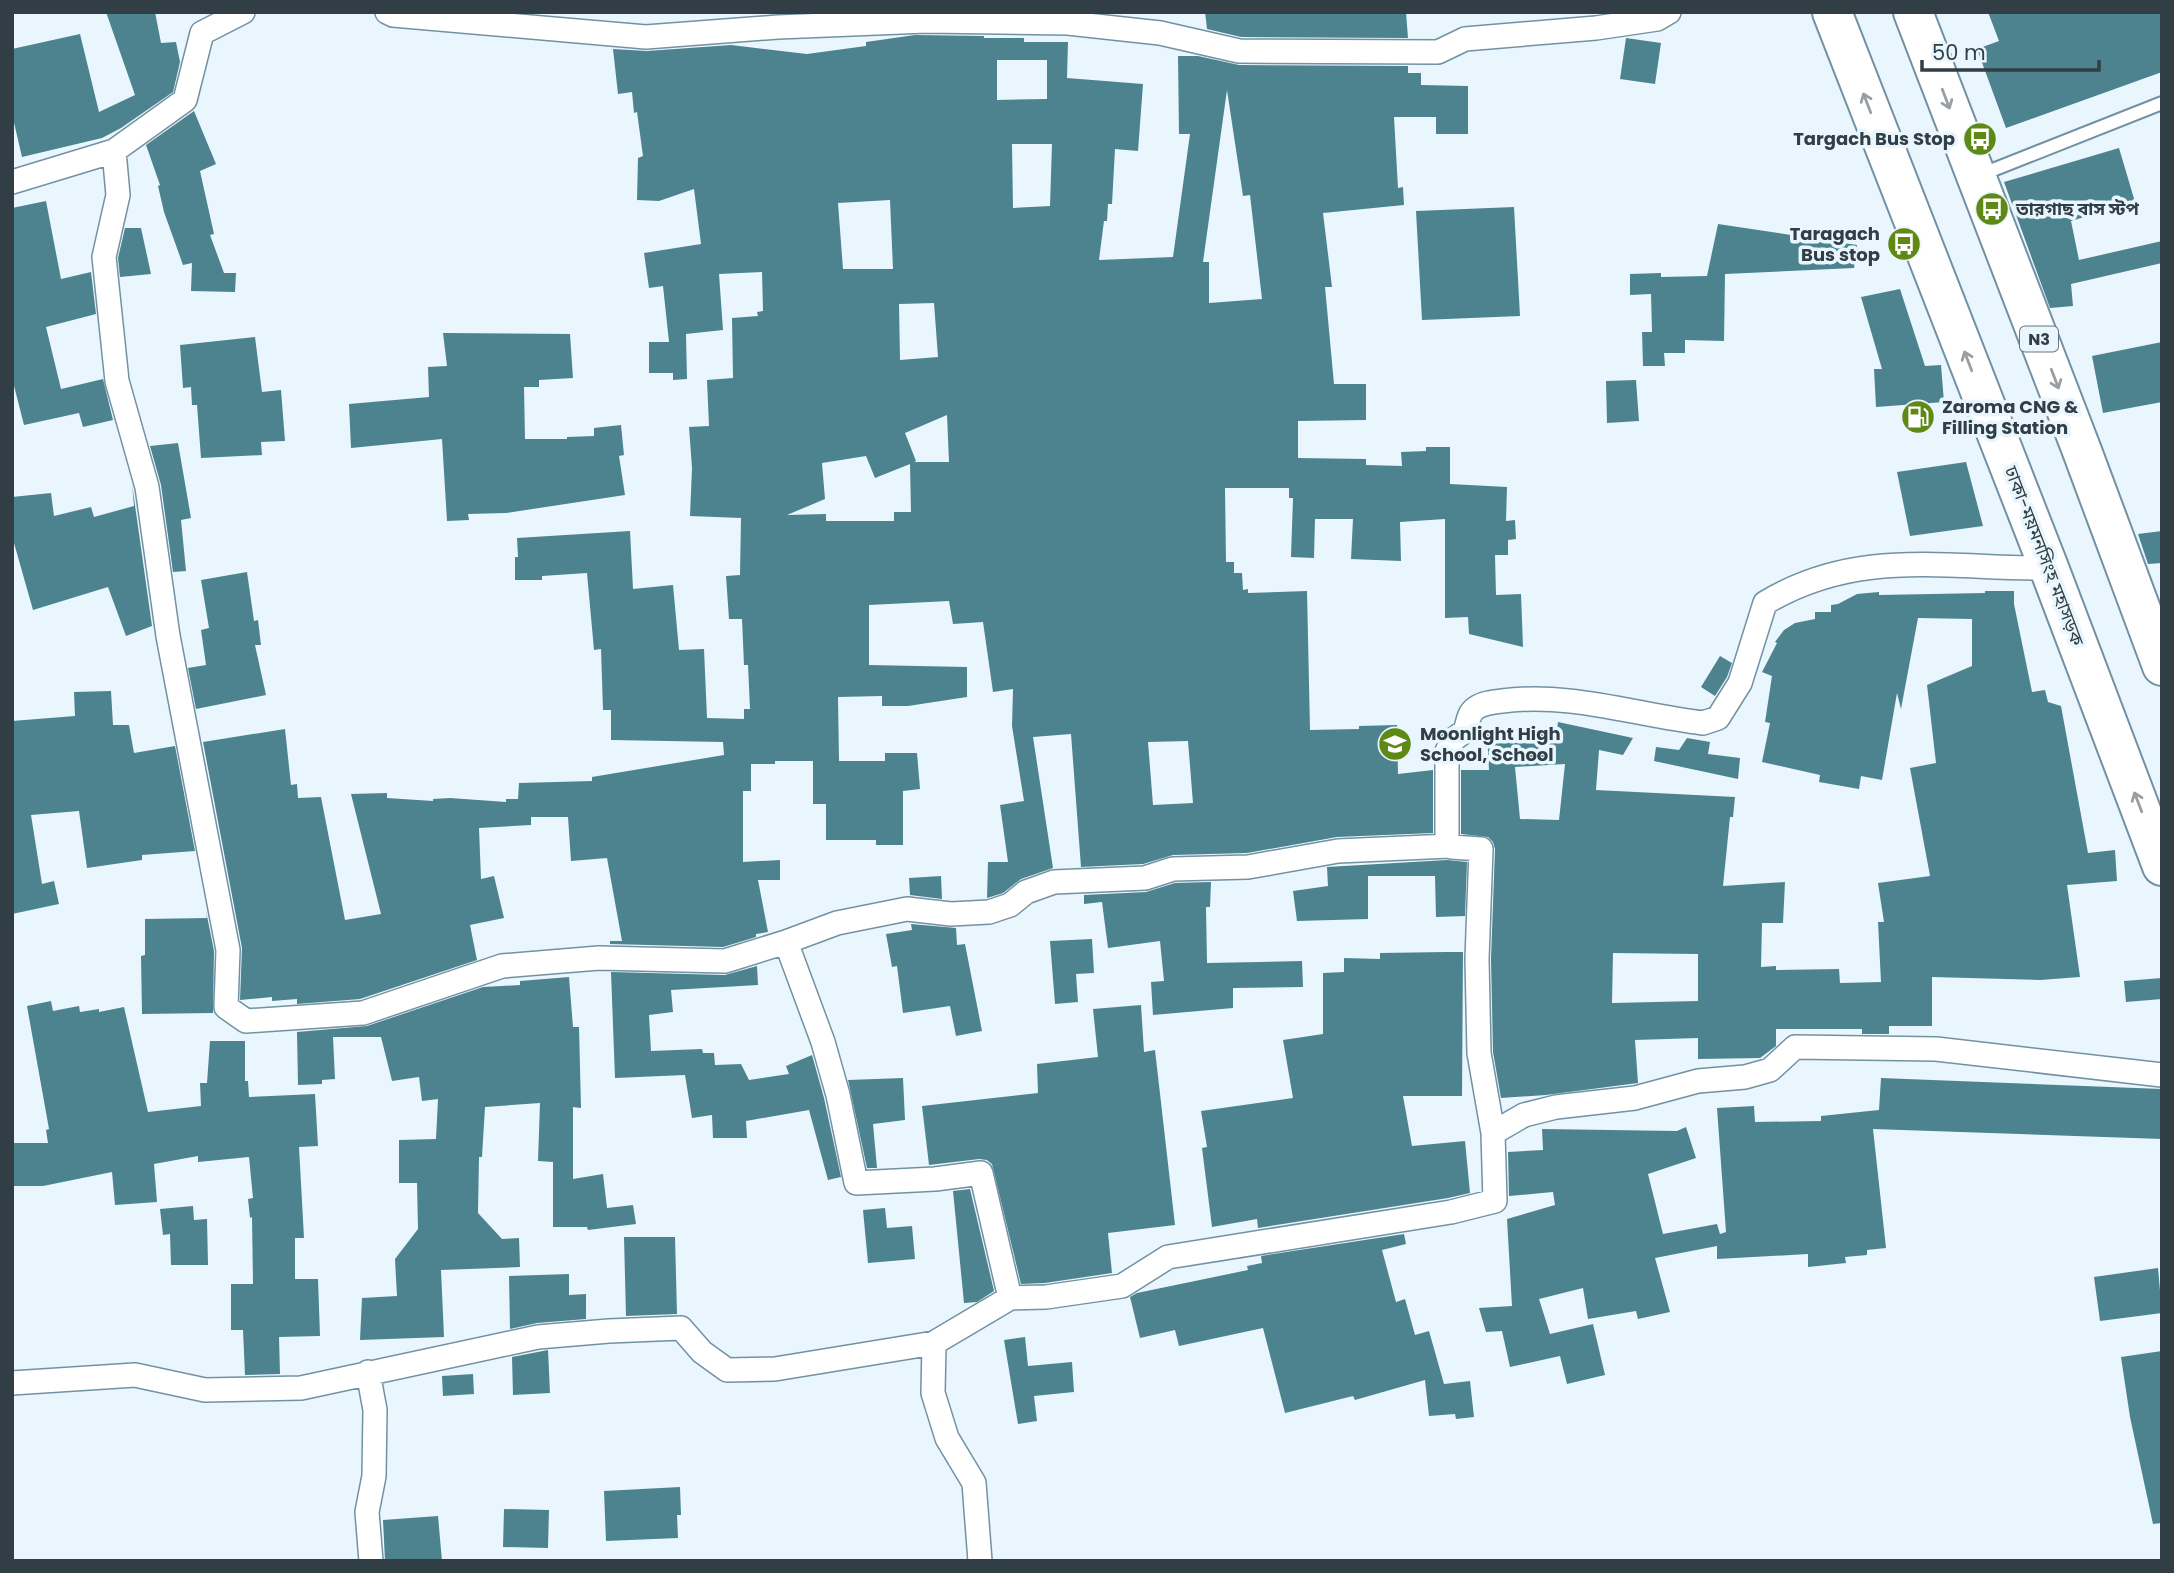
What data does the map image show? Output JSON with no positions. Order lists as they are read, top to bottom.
{
  "streets": {
    "highway": ["N3", "ঢাকা-ময়মনসিংহ মহাসড়ক"]
  },
  "places": {
    "bus stop": ["Targach Bus Stop", "তারগাছ বাস স্টপ", "Taragach Bus stop"],
    "fuel station": ["Zaroma CNG & Filling Station"],
    "school or university": ["Moonlight High School, School"]
  },
  "scale_bar": "50 m"
}
